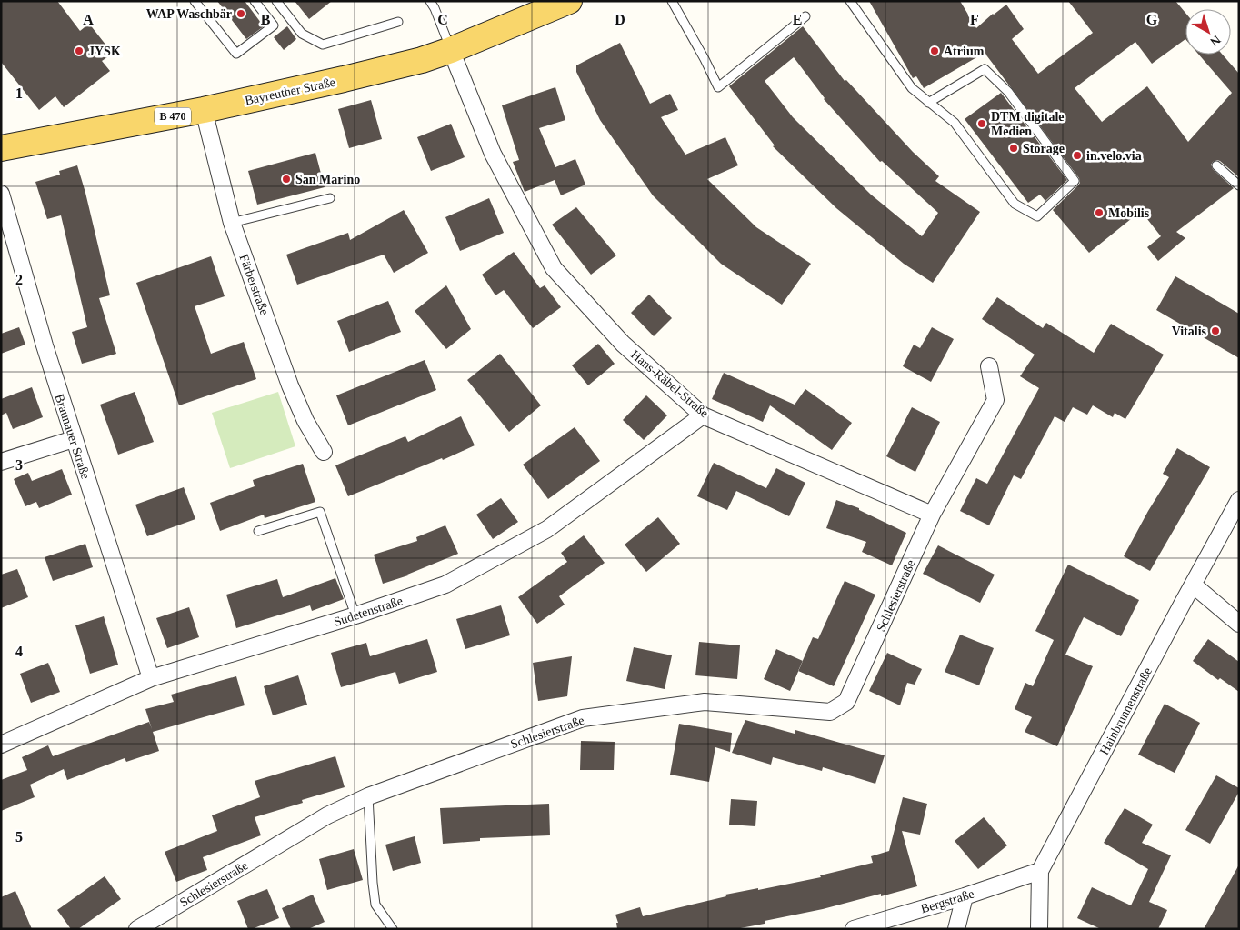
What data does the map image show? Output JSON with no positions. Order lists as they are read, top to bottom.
{
  "streets": {
    "main road": ["Bayreuther Straße", "B 470"],
    "street": [
      "Färberstraße",
      "Hans-Räbel-Straße",
      "Braunauer Straße",
      "Schlesierstraße",
      "Sudetenstraße",
      "Hainbrunnenstraße",
      "Bergstraße"
    ]
  },
  "crossings": [
    ["Bayreuther Straße", "Färberstraße"],
    ["Bayreuther Straße", "Hans-Räbel-Straße"],
    ["Hans-Räbel-Straße", "Schlesierstraße"],
    ["Hans-Räbel-Straße", "Sudetenstraße"],
    ["Braunauer Straße", "Sudetenstraße"],
    ["Hainbrunnenstraße", "Bergstraße"]
  ],
  "places": [
    "WAP Waschbär",
    "JYSK",
    "Atrium",
    "DTM digitale Medien",
    "Storage",
    "in.velo.via",
    "San Marino",
    "Mobilis",
    "Vitalis"
  ],
  "north": "bottom right",
  "grid": {
    "columns": [
      "A",
      "B",
      "C",
      "D",
      "E",
      "F",
      "G"
    ],
    "rows": [
      "1",
      "2",
      "3",
      "4",
      "5"
    ]
  }
}
